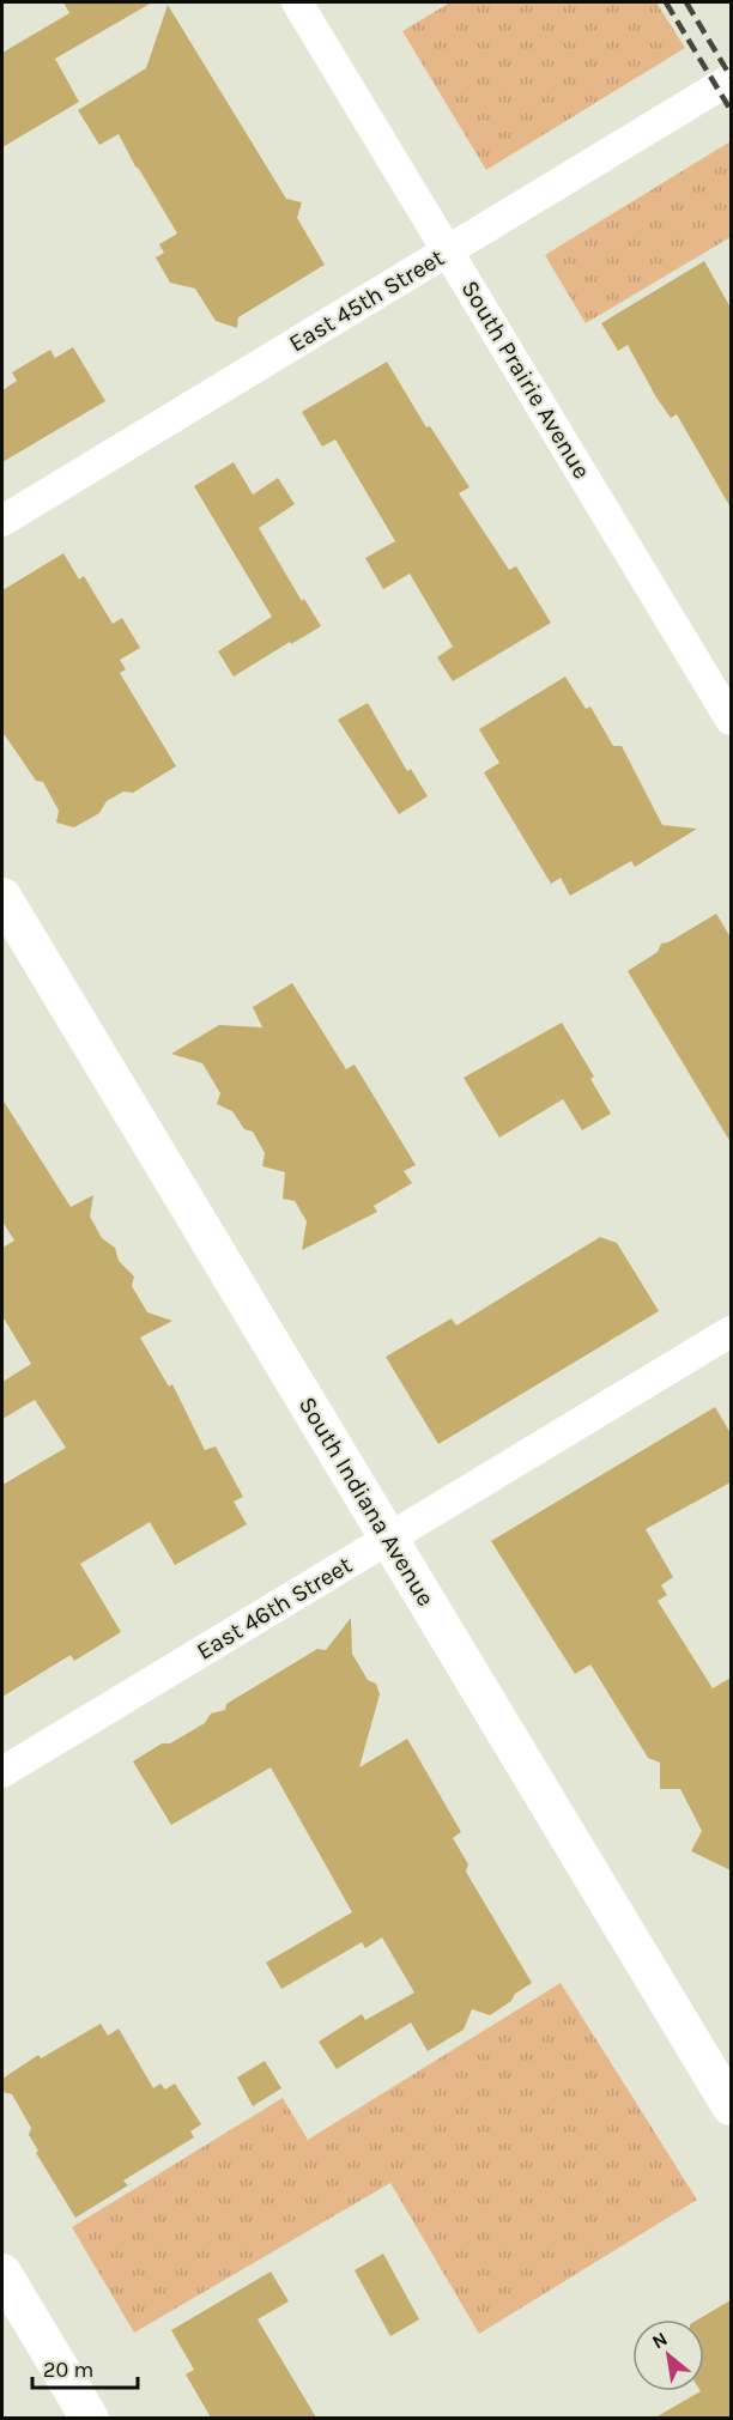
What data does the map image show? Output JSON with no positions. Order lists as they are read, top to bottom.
{
  "streets": {
    "street": [
      "East 45th Street",
      "South Prairie Avenue",
      "South Indiana Avenue",
      "East 46th Street"
    ]
  },
  "crossings": [
    ["East 45th Street", "South Prairie Avenue"],
    ["South Indiana Avenue", "East 46th Street"]
  ],
  "scale_bar": "20 m",
  "north": "top left"
}
